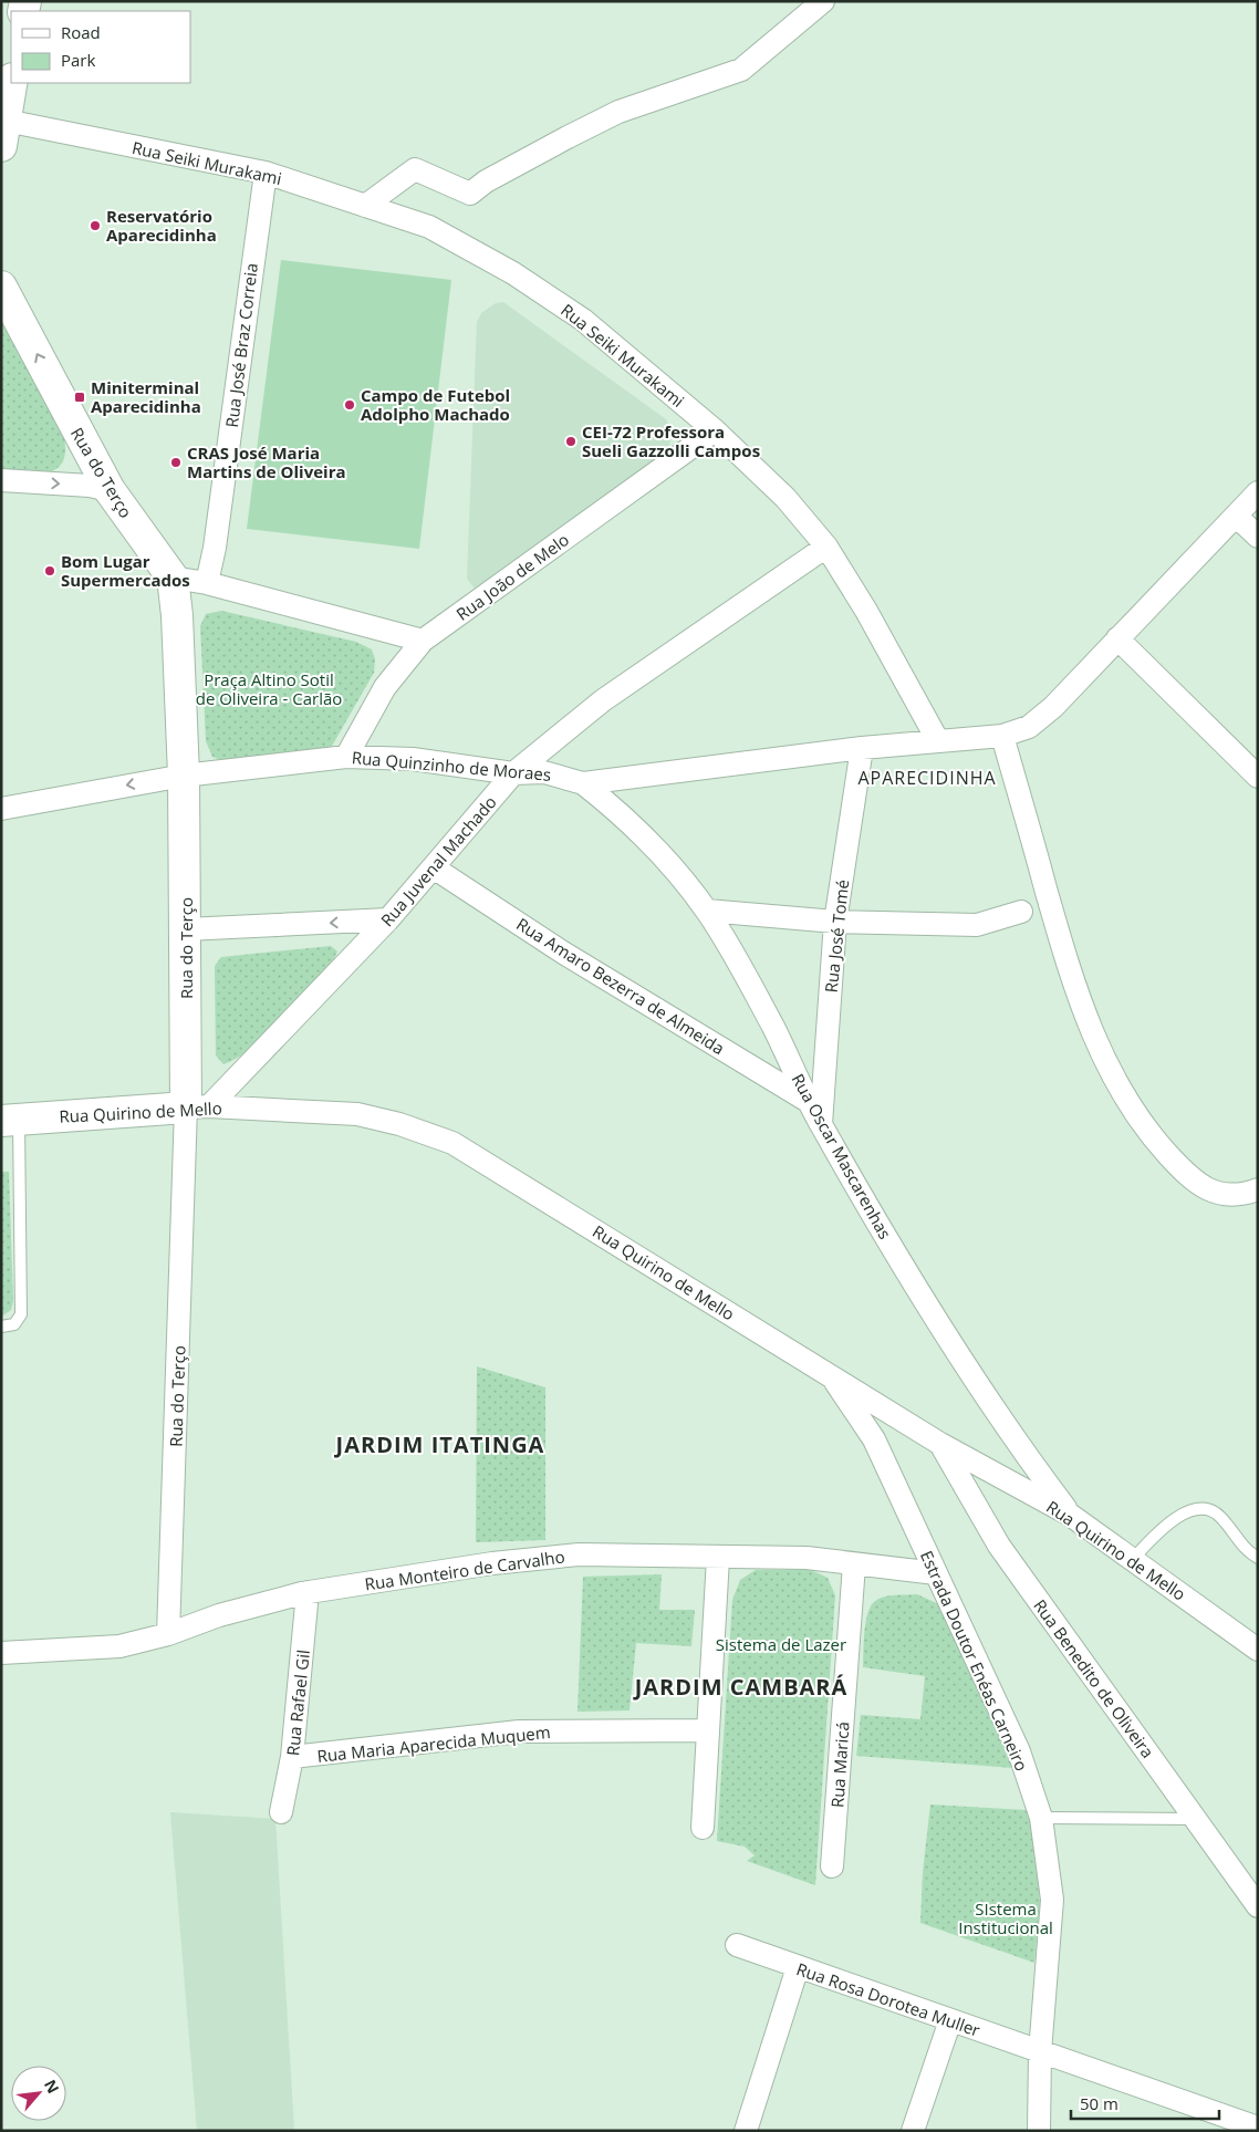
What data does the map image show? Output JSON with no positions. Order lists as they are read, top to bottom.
{
  "streets": {
    "street": [
      "Rua Seiki Murakami",
      "Rua José Braz Correia",
      "Rua do Terço",
      "Rua João de Melo",
      "Rua Quinzinho de Moraes",
      "Rua Juvenal Machado",
      "Rua José Tomé",
      "Rua Amaro Bezerra de Almeida",
      "Rua Quirino de Mello",
      "Rua Oscar Mascarenhas",
      "Rua Monteiro de Carvalho",
      "Estrada Doutor Enéas Carneiro",
      "Rua Benedito de Oliveira",
      "Rua Rafael Gil",
      "Rua Maria Aparecida Muquem",
      "Rua Maricá",
      "Rua Rosa Dorotea Muller"
    ]
  },
  "crossings": [
    ["Rua Seiki Murakami", "Rua José Braz Correia"],
    ["Rua Seiki Murakami", "Rua João de Melo"],
    ["Rua Seiki Murakami", "Rua Quinzinho de Moraes"],
    ["Rua Seiki Murakami", "Rua Juvenal Machado"],
    ["Rua do Terço", "Rua Quinzinho de Moraes"],
    ["Rua do Terço", "Rua Juvenal Machado"],
    ["Rua do Terço", "Rua Quirino de Mello"],
    ["Rua do Terço", "Rua Monteiro de Carvalho"],
    ["Rua João de Melo", "Rua Quinzinho de Moraes"],
    ["Rua Quinzinho de Moraes", "Rua Juvenal Machado"],
    ["Rua Quinzinho de Moraes", "Rua José Tomé"],
    ["Rua Quinzinho de Moraes", "Rua Oscar Mascarenhas"],
    ["Rua Juvenal Machado", "Rua Amaro Bezerra de Almeida"],
    ["Rua Juvenal Machado", "Rua Quirino de Mello"],
    ["Rua José Tomé", "Rua Oscar Mascarenhas"],
    ["Rua Amaro Bezerra de Almeida", "Rua Oscar Mascarenhas"],
    ["Rua Quirino de Mello", "Rua Oscar Mascarenhas"],
    ["Rua Quirino de Mello", "Estrada Doutor Enéas Carneiro"],
    ["Rua Quirino de Mello", "Rua Benedito de Oliveira"],
    ["Rua Monteiro de Carvalho", "Estrada Doutor Enéas Carneiro"],
    ["Rua Monteiro de Carvalho", "Rua Rafael Gil"],
    ["Rua Monteiro de Carvalho", "Rua Maricá"],
    ["Estrada Doutor Enéas Carneiro", "Rua Rosa Dorotea Muller"],
    ["Rua Rafael Gil", "Rua Maria Aparecida Muquem"]
  ],
  "districts": ["APARECIDINHA", "JARDIM ITATINGA", "JARDIM CAMBARÁ"],
  "parks": ["Praça Altino Sotil de Oliveira - Carlão", "Sistema de Lazer", "SIstema Institucional"],
  "places": {
    "other": [
      "Reservatório Aparecidinha",
      "Campo de Futebol Adolpho Machado",
      "CEI-72 Professora Sueli Gazzolli Campos",
      "CRAS José Maria Martins de Oliveira",
      "Bom Lugar Supermercados"
    ],
    "transit": ["Miniterminal Aparecidinha"]
  },
  "legend": ["Road", "Park"],
  "scale_bar": "50 m",
  "north": "top right"
}
